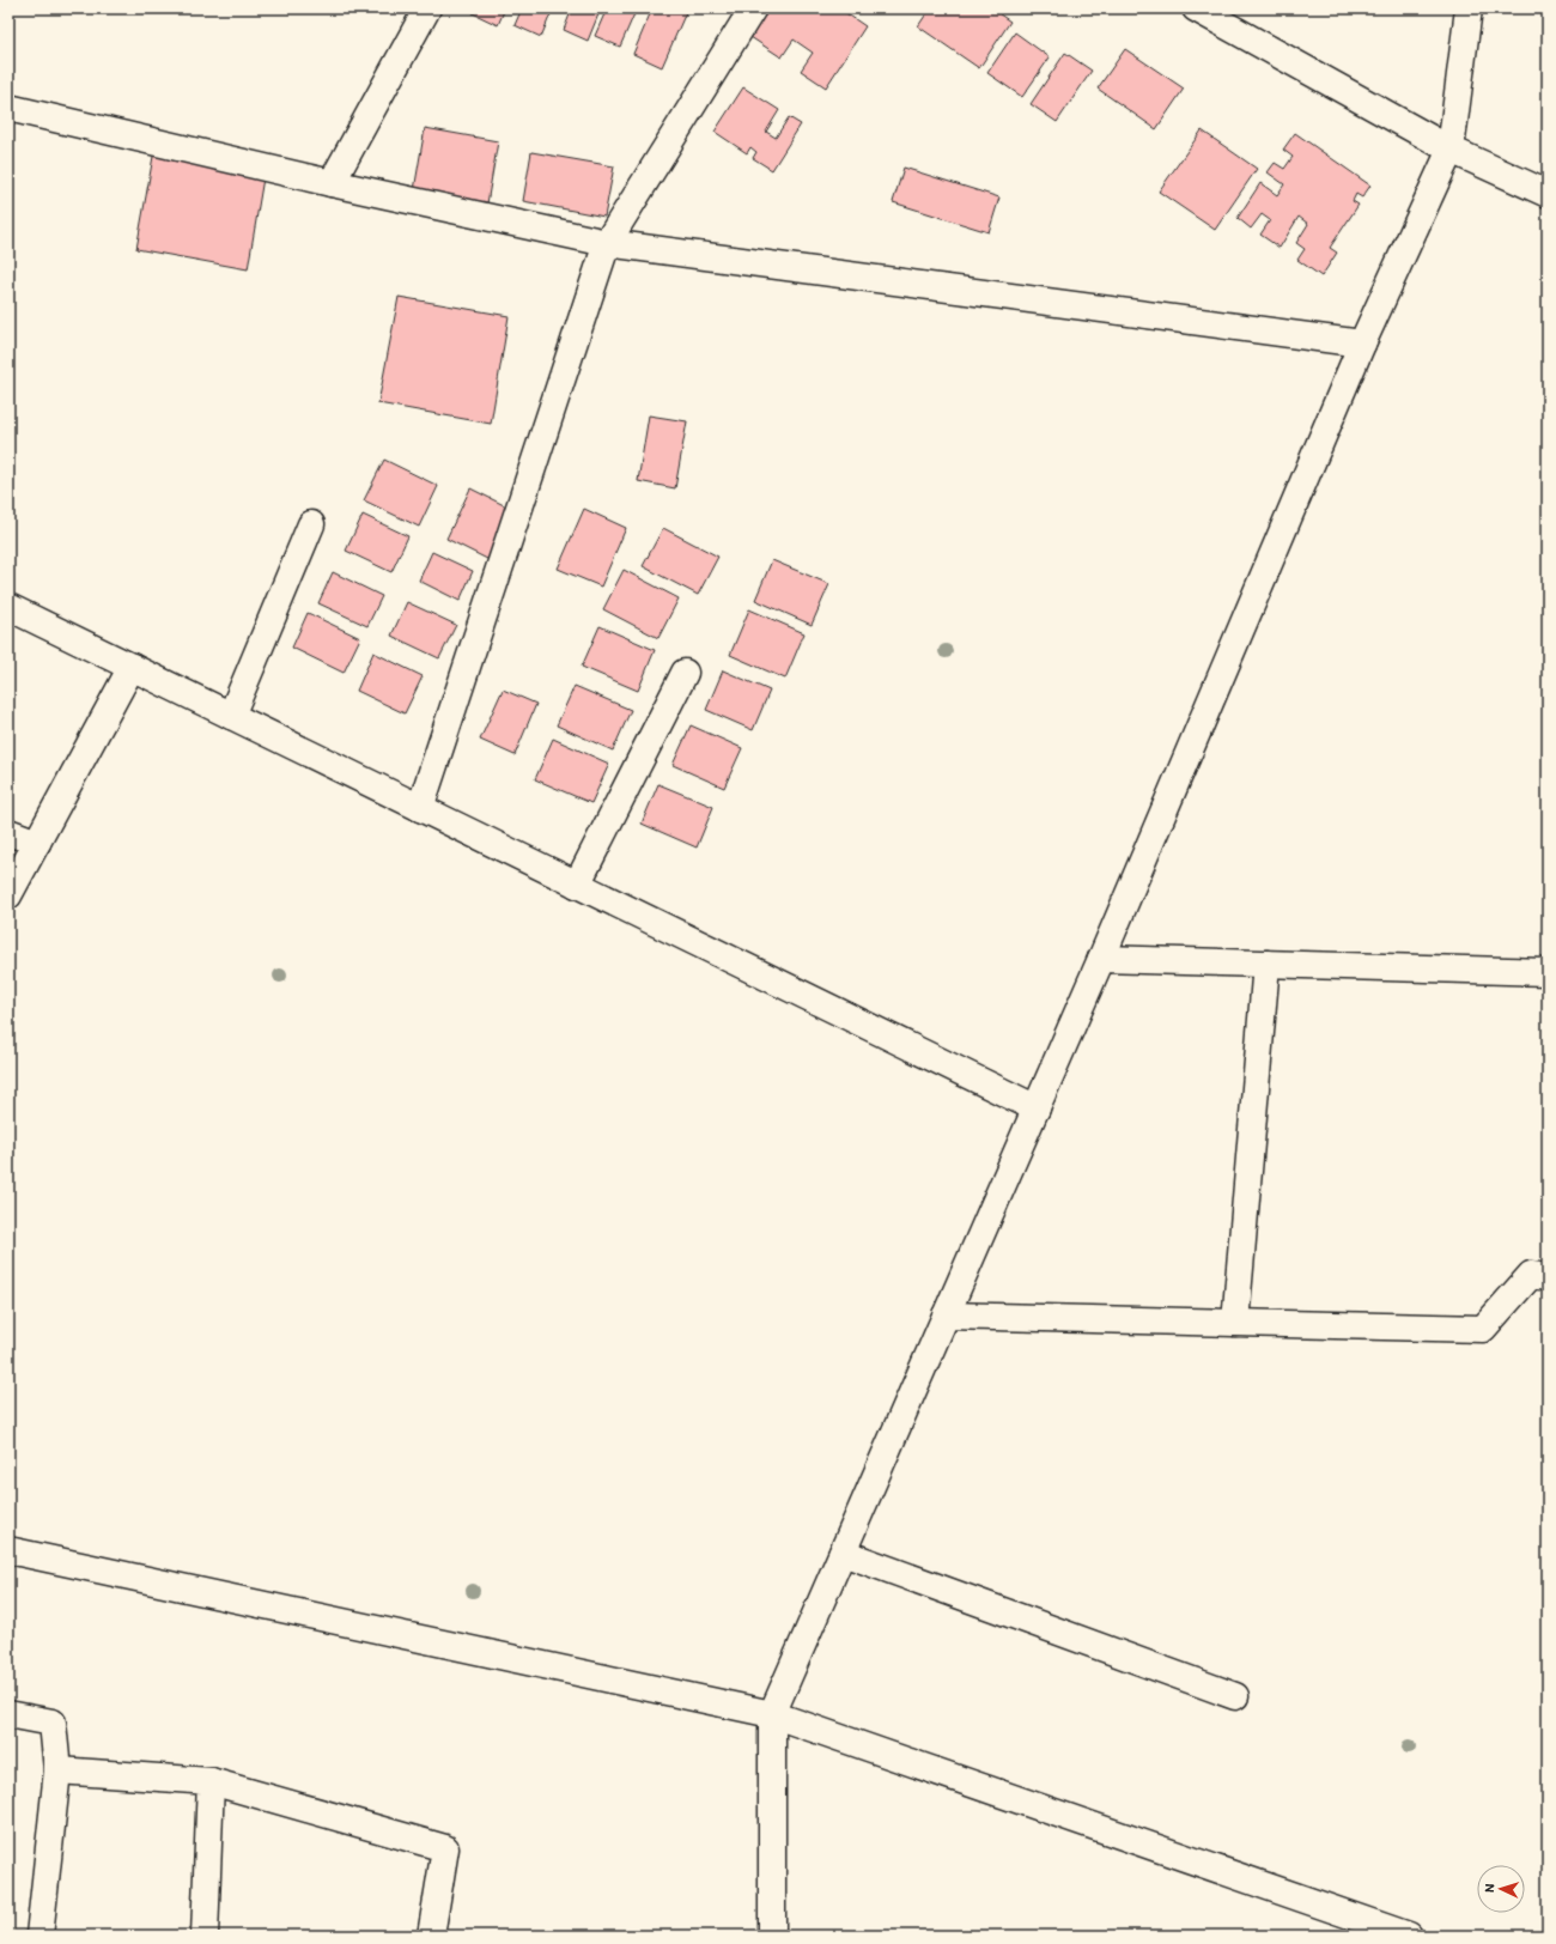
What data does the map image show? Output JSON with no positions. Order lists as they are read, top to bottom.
{
  "north": "left"
}
